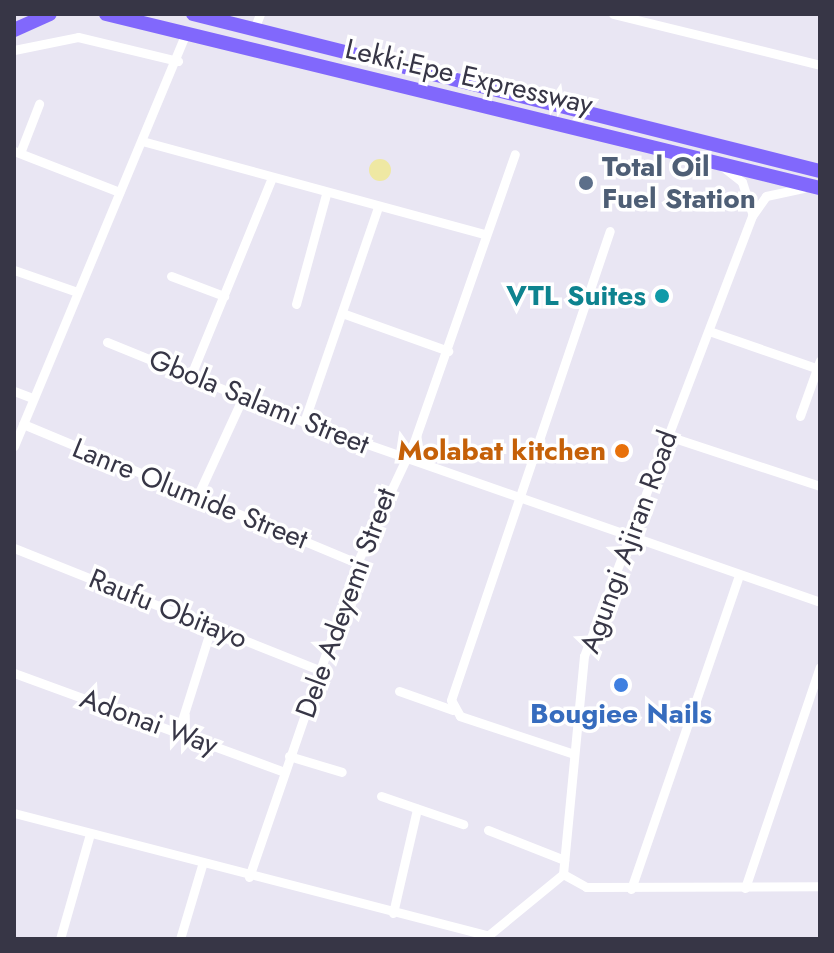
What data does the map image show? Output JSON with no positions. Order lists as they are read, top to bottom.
{
  "streets": {
    "highway": ["Lekki-Epe Expressway"],
    "street": [
      "Gbola Salami Street",
      "Lanre Olumide Street",
      "Agungi Ajiran Road",
      "Dele Adeyemi Street",
      "Raufu Obitayo",
      "Adonai Way"
    ]
  },
  "crossings": [
    ["Gbola Salami Street", "Agungi Ajiran Road"],
    ["Gbola Salami Street", "Dele Adeyemi Street"],
    ["Lanre Olumide Street", "Dele Adeyemi Street"],
    ["Dele Adeyemi Street", "Raufu Obitayo"],
    ["Dele Adeyemi Street", "Adonai Way"]
  ],
  "places": [
    "Total Oil Fuel Station",
    "VTL Suites",
    "Molabat kitchen",
    "Bougiee Nails"
  ]
}
